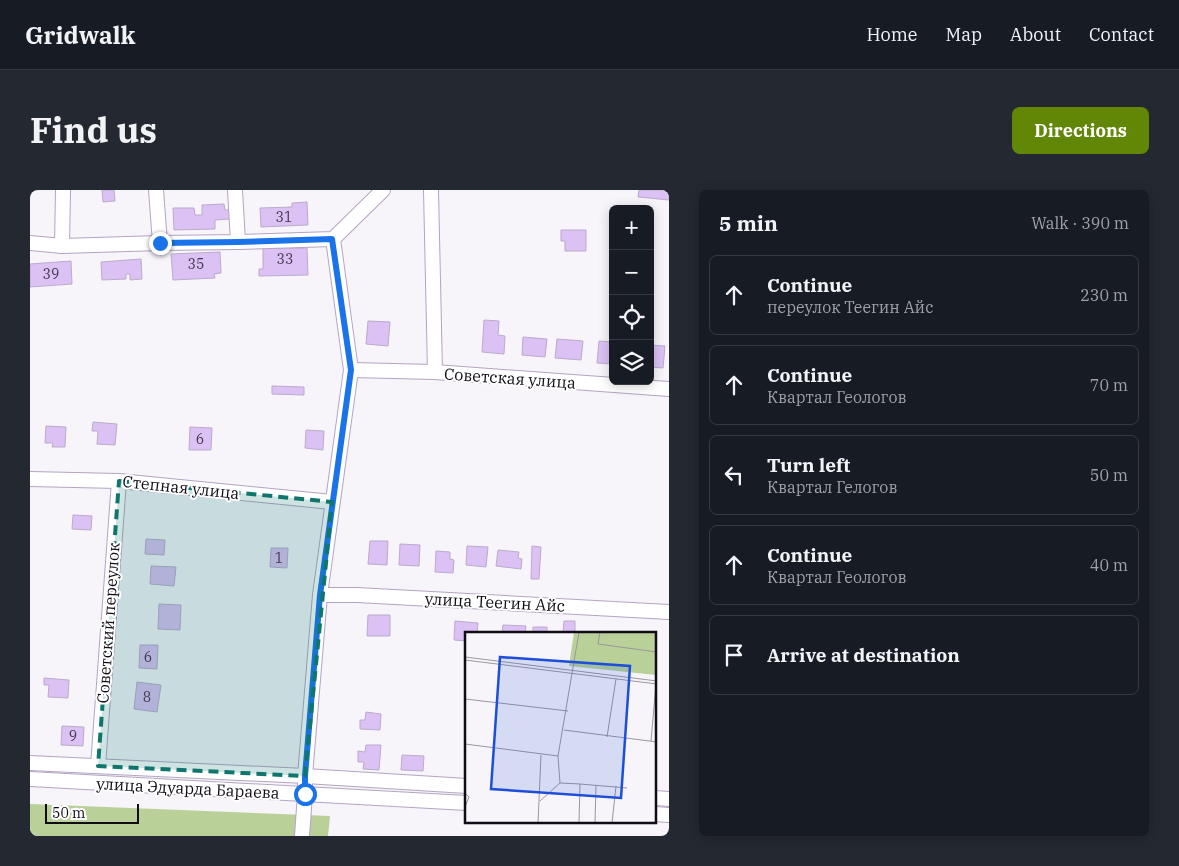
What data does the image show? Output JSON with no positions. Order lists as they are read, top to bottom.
{
  "streets": {
    "street": [
      "Советская улица",
      "Степная улица",
      "улица Теегин Айс",
      "Советский переулок",
      "улица Эдуарда Бараева"
    ]
  },
  "crossings": [
    ["Степная улица", "Советский переулок"],
    ["Советский переулок", "улица Эдуарда Бараева"]
  ],
  "house_numbers": [
    "31",
    "33",
    "35",
    "39",
    "6",
    "1",
    "6",
    "8",
    "9"
  ],
  "scale_bar": "50 m",
  "page": {
    "header": "Gridwalk",
    "nav": [
      "Home",
      "Map",
      "About",
      "Contact"
    ],
    "title": "Find us",
    "buttons": "Directions",
    "heading": ["5 min", "Walk · 390 m"],
    "map_buttons": ["+", "−"],
    "list": [
      ["Continue", "переулок Теегин Айс", "230 m"],
      ["Continue", "Квартал Геологов", "70 m"],
      ["Turn left", "Квартал Гелогов", "50 m"],
      ["Continue", "Квартал Геологов", "40 m"],
      "Arrive at destination"
    ],
    "scale": "50 m"
  }
}
